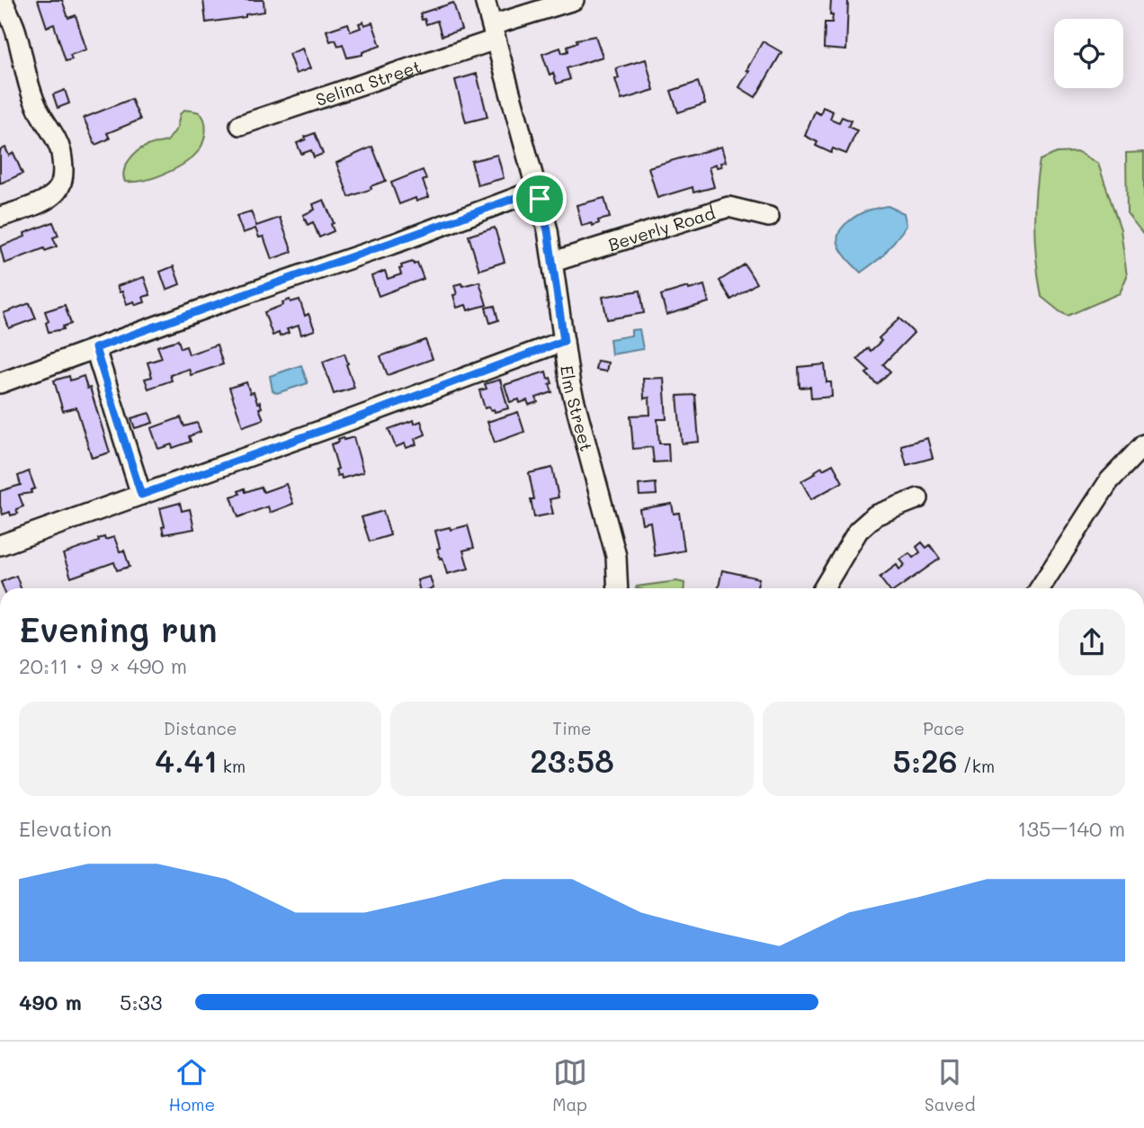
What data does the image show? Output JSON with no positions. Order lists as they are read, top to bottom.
{
  "streets": {
    "street": ["Selina Street", "Beverly Road", "Elm Street"]
  },
  "crossings": [
    ["Selina Street", "Elm Street"],
    ["Beverly Road", "Elm Street"]
  ],
  "page": {
    "heading": ["Evening run", "20:11 · 9 × 490 m"],
    "stats": [
      ["Distance", "4.41 km"],
      ["Time", "23:58"],
      ["Pace", "5:26 /km"]
    ],
    "chart": ["Elevation", "135–140 m"],
    "list": [
      {
        "name": "490 m",
        "note": "5:33"
      }
    ],
    "tabs": ["Home", "Map", "Saved"]
  }
}
